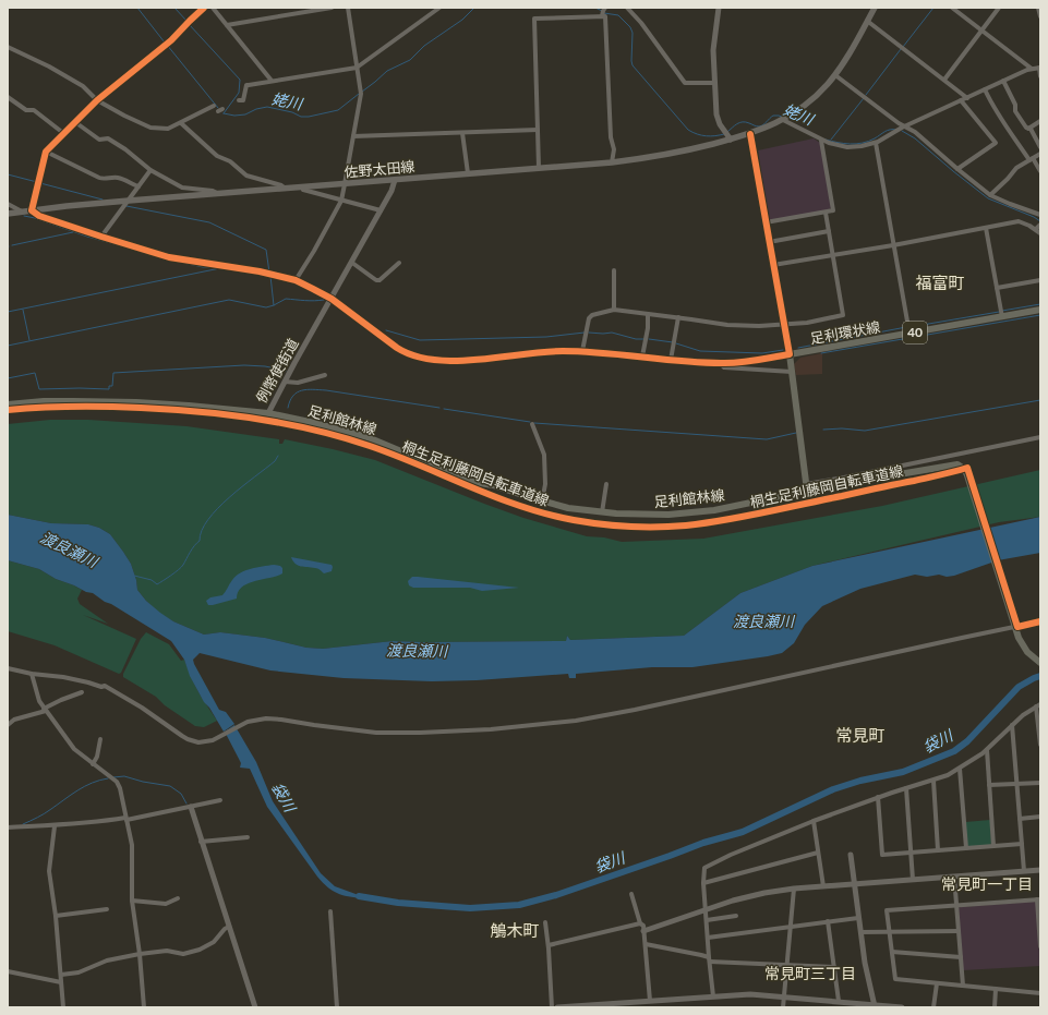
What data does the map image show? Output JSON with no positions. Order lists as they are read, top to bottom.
{
  "streets": {
    "main road": [
      "佐野太田線",
      "足利環状線",
      "40",
      "例幣使街道",
      "足利館林線"
    ],
    "cycle path": ["桐生足利藤岡自転車道線"]
  },
  "crossings": [
    ["佐野太田線", "例幣使街道"],
    ["例幣使街道", "足利館林線"]
  ],
  "districts": [
    "福富町",
    "常見町",
    "常見町一丁目",
    "鵤木町",
    "常見町三丁目"
  ],
  "water": ["姥川", "渡良瀬川", "袋川"]
}
